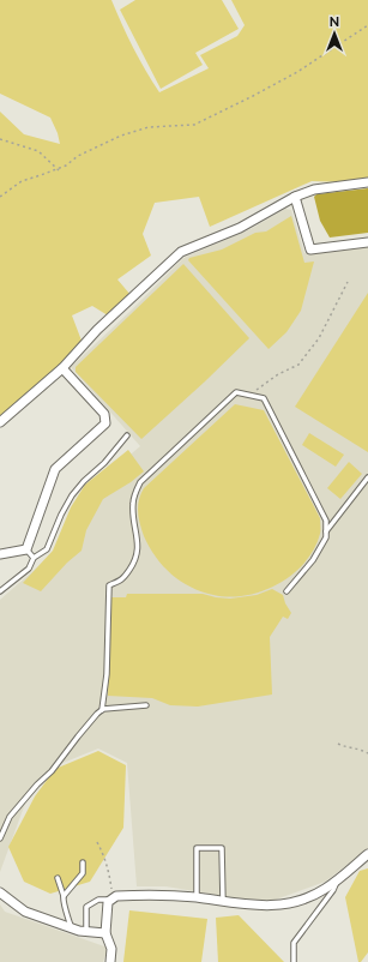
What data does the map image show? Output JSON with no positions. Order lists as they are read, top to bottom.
{
  "north": "top"
}
